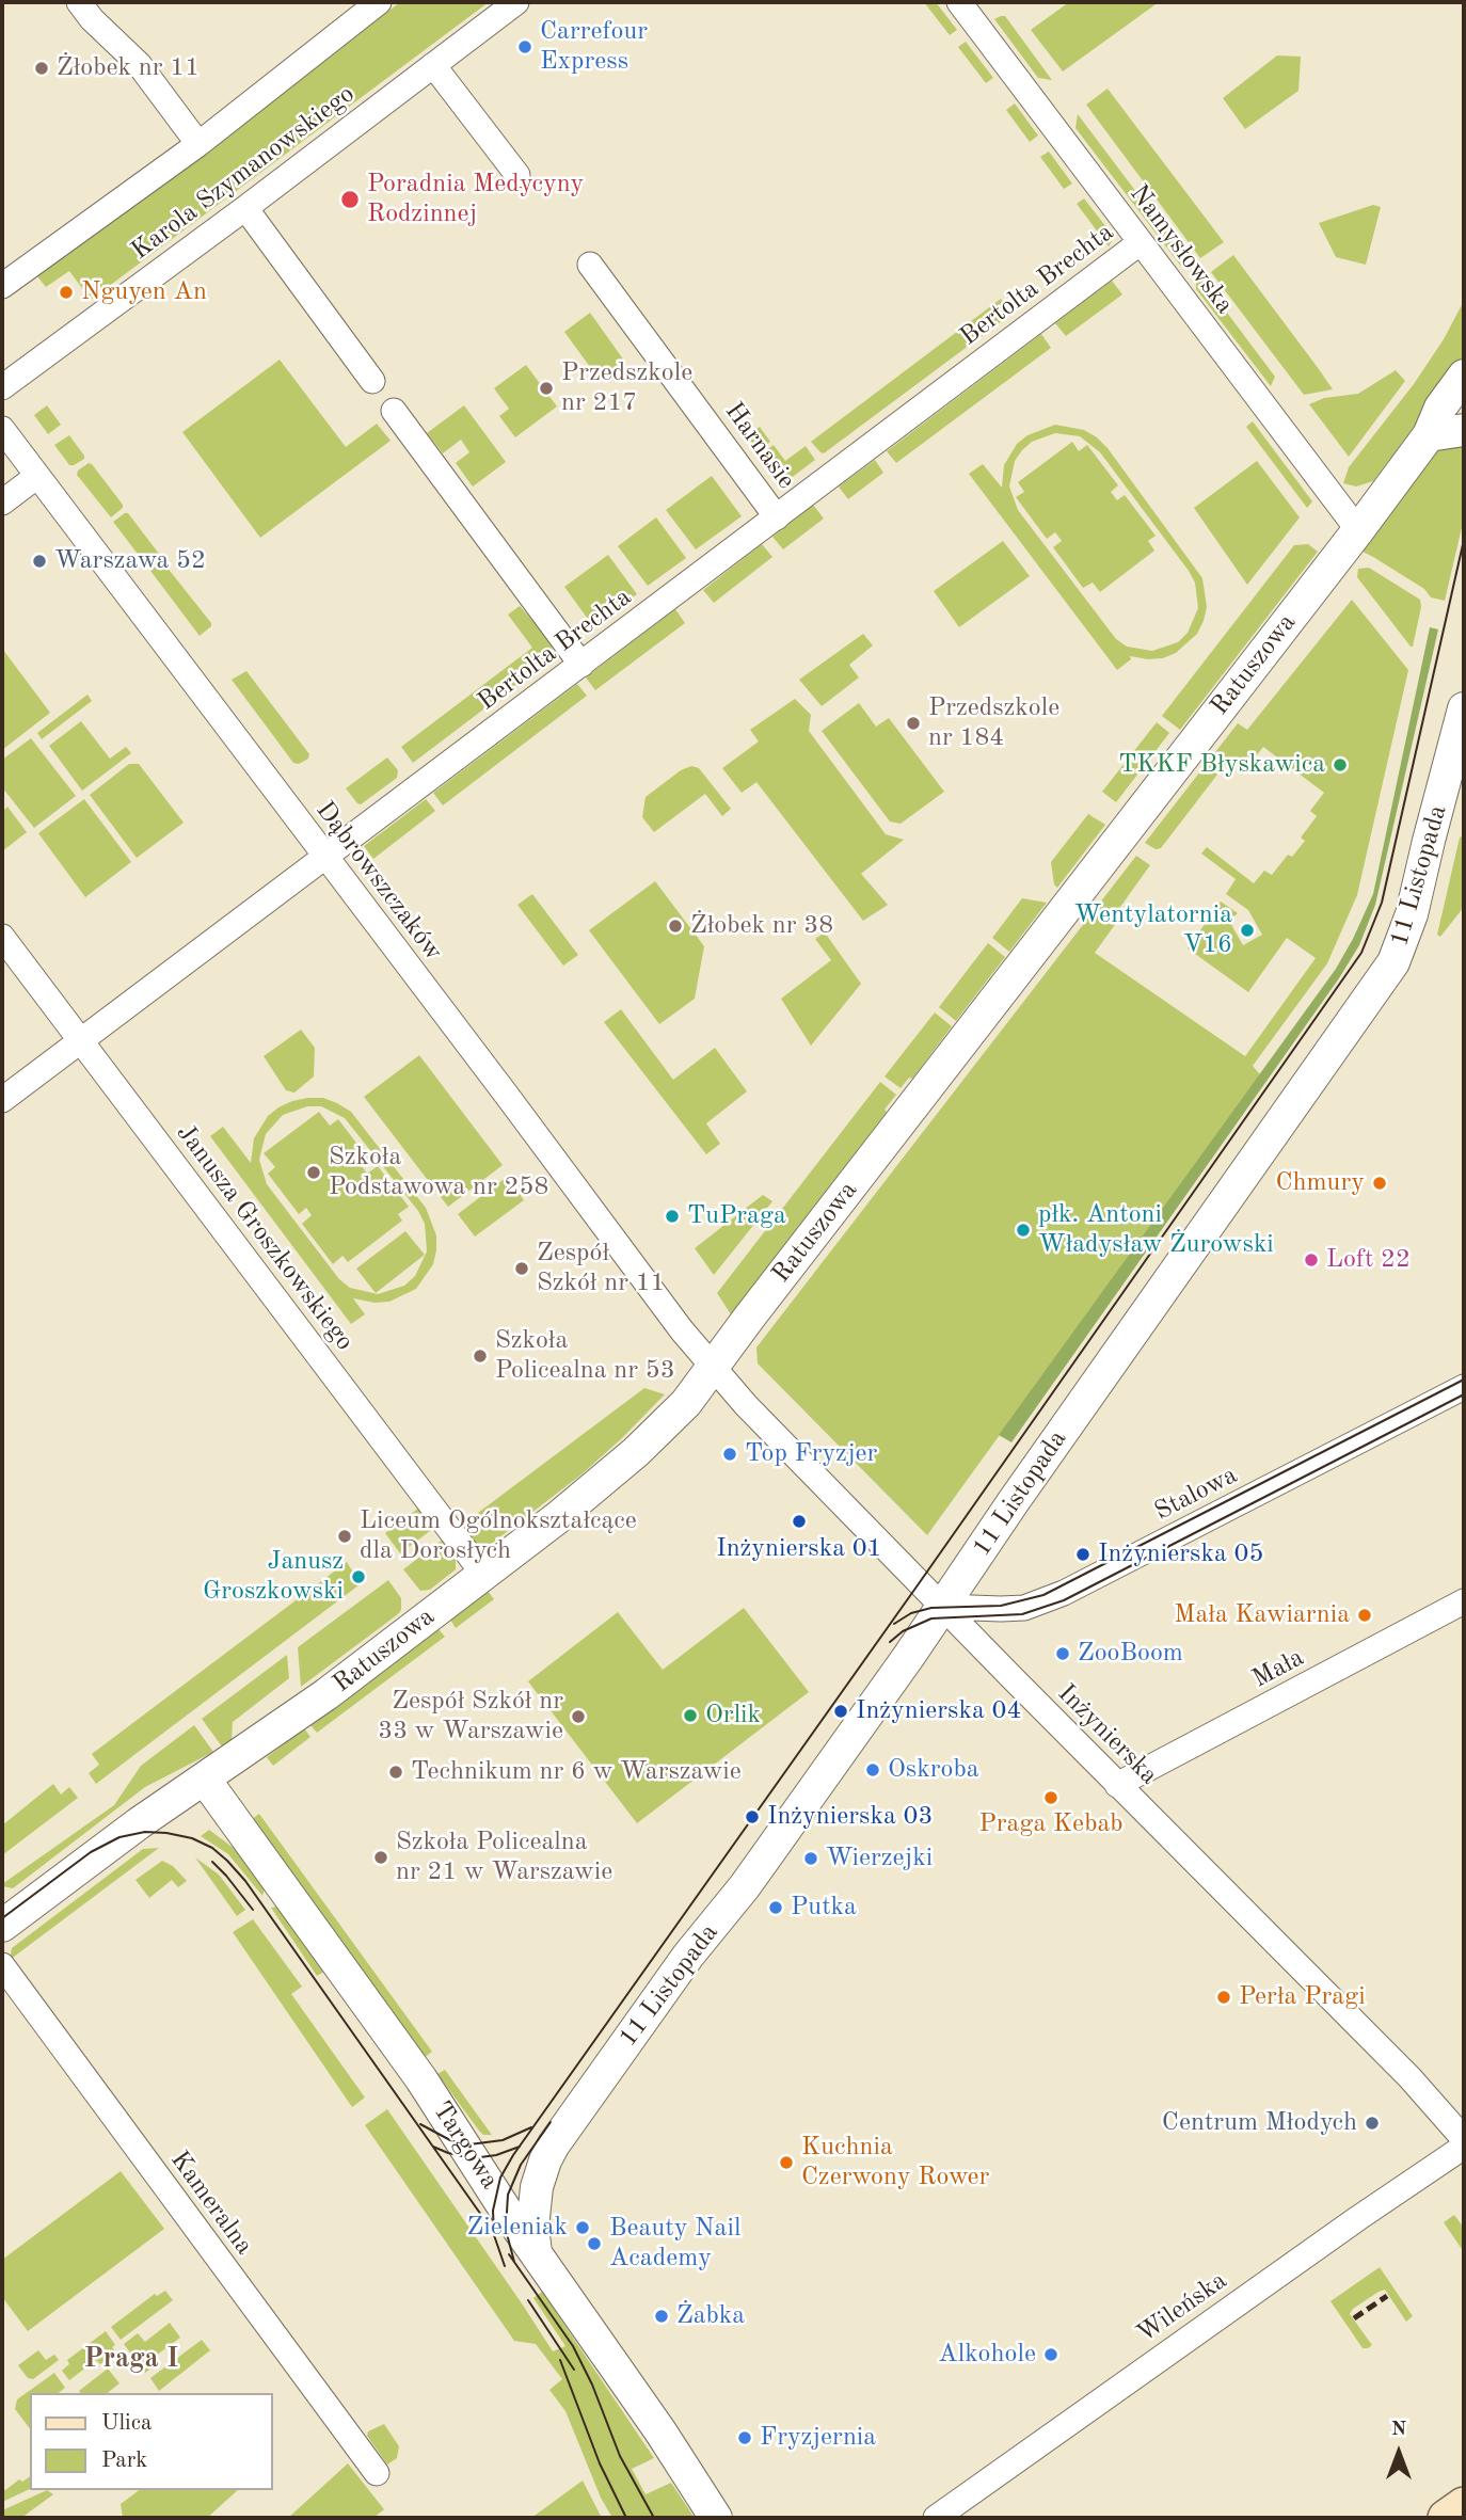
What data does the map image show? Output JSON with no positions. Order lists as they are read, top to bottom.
{
  "streets": {
    "street": [
      "Karola Szymanowskiego",
      "Namysłowska",
      "Bertolta Brechta",
      "Harnasie",
      "Ratuszowa",
      "11 Listopada",
      "Dąbrowszczaków",
      "Janusza Groszkowskiego",
      "Stalowa",
      "Mała",
      "Inżynierska",
      "Targowa",
      "Kameralna",
      "Wileńska"
    ]
  },
  "crossings": [
    ["Namysłowska", "Bertolta Brechta"],
    ["Namysłowska", "Ratuszowa"],
    ["Bertolta Brechta", "Harnasie"],
    ["Bertolta Brechta", "Dąbrowszczaków"],
    ["Bertolta Brechta", "Janusza Groszkowskiego"],
    ["Ratuszowa", "Dąbrowszczaków"],
    ["Ratuszowa", "Janusza Groszkowskiego"],
    ["Ratuszowa", "Inżynierska"],
    ["Ratuszowa", "Targowa"],
    ["11 Listopada", "Stalowa"],
    ["11 Listopada", "Inżynierska"],
    ["11 Listopada", "Targowa"],
    ["Dąbrowszczaków", "Inżynierska"],
    ["Stalowa", "Inżynierska"],
    ["Mała", "Inżynierska"]
  ],
  "districts": ["Praga I"],
  "places": [
    "Carrefour Express",
    "Żłobek nr 11",
    "Poradnia Medycyny Rodzinnej",
    "Nguyen An",
    "Przedszkole nr 217",
    "Warszawa 52",
    "Przedszkole nr 184",
    "TKKF Błyskawica",
    "Żłobek nr 38",
    "Wentylatornia V16",
    "Szkoła Podstawowa nr 258",
    "Chmury",
    "TuPraga",
    "płk. Antoni Władysław Żurowski",
    "Loft 22",
    "Zespół Szkół nr 11",
    "Szkoła Policealna nr 53",
    "Top Fryzjer",
    "Inżynierska 01",
    "Liceum Ogólnokształcące dla Dorosłych",
    "Inżynierska 05",
    "Janusz Groszkowski",
    "Mała Kawiarnia",
    "ZooBoom",
    "Inżynierska 04",
    "Orlik",
    "Zespół Szkół nr 33 w Warszawie",
    "Oskroba",
    "Technikum nr 6 w Warszawie",
    "Praga Kebab",
    "Inżynierska 03",
    "Szkoła Policealna nr 21 w Warszawie",
    "Wierzejki",
    "Putka",
    "Perła Pragi",
    "Centrum Młodych",
    "Kuchnia Czerwony Rower",
    "Zieleniak",
    "Beauty Nail Academy",
    "Żabka",
    "Alkohole",
    "Fryzjernia"
  ],
  "legend": ["Ulica", "Park"],
  "north": "top"
}
